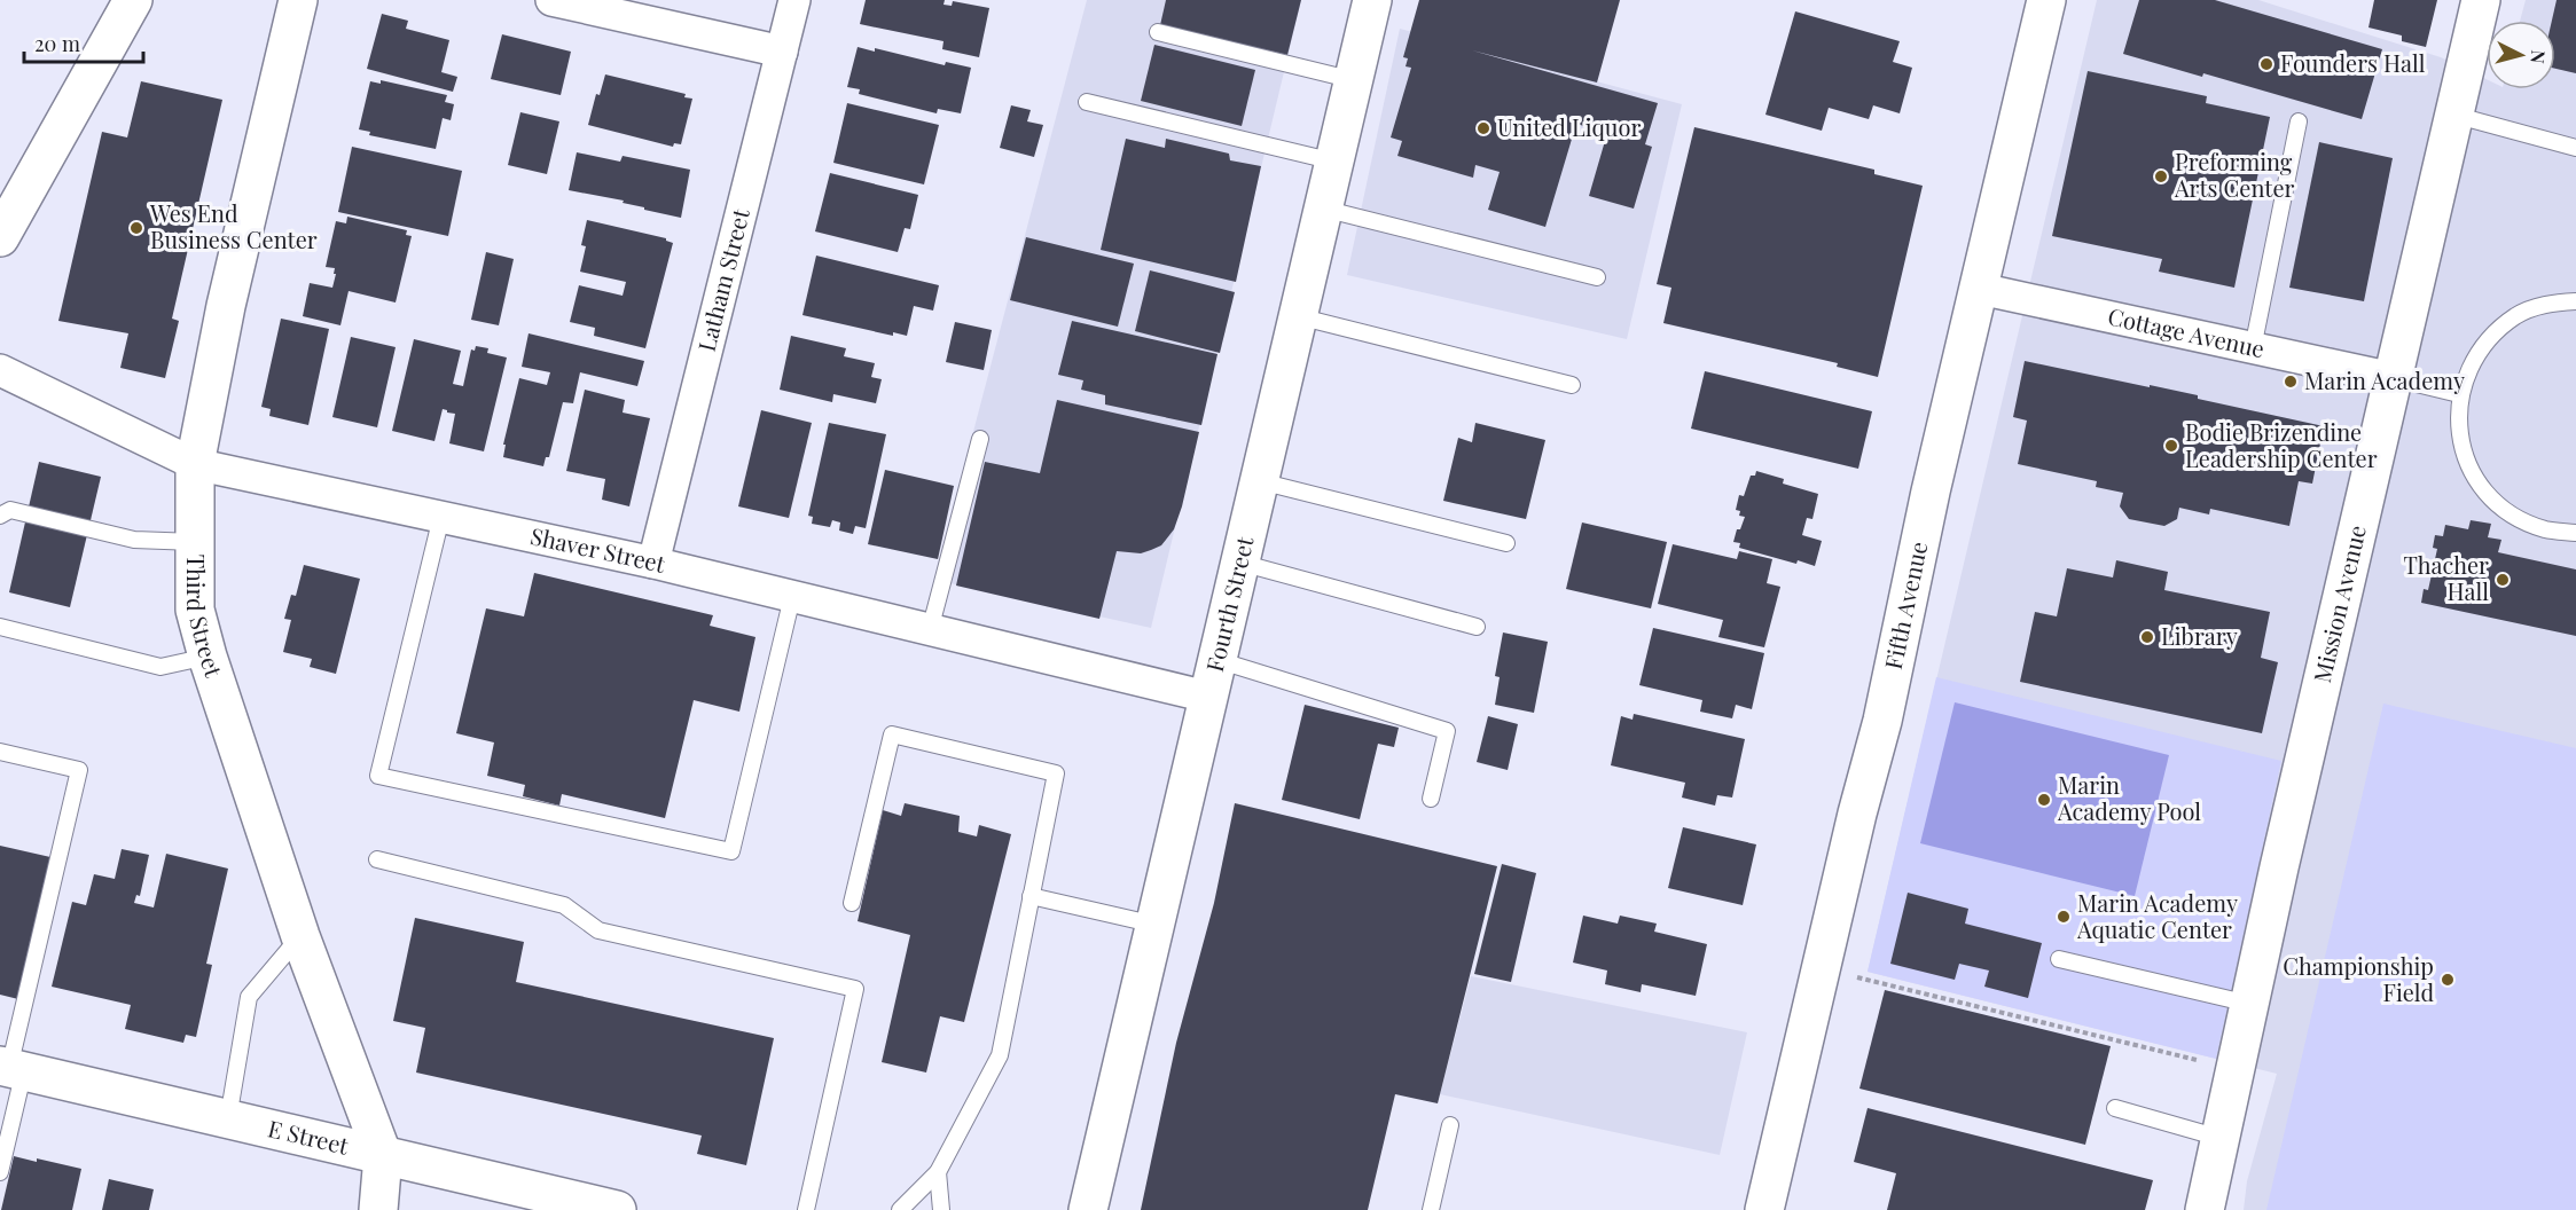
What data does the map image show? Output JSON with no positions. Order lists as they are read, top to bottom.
{
  "streets": {
    "street": [
      "Latham Street",
      "Cottage Avenue",
      "Shaver Street",
      "Fourth Street",
      "Fifth Avenue",
      "Mission Avenue",
      "Third Street",
      "E Street"
    ]
  },
  "crossings": [
    ["Latham Street", "Shaver Street"],
    ["Cottage Avenue", "Fifth Avenue"],
    ["Cottage Avenue", "Mission Avenue"],
    ["Shaver Street", "Fourth Street"],
    ["Shaver Street", "Third Street"],
    ["Third Street", "E Street"]
  ],
  "places": [
    "Founders Hall",
    "United Liquor",
    "Preforming Arts Center",
    "Wes End Business Center",
    "Marin Academy",
    "Bodie Brizendine Leadership Center",
    "Thacher Hall",
    "Library",
    "Marin Academy Pool",
    "Marin Academy Aquatic Center",
    "Championship Field"
  ],
  "scale_bar": "20 m",
  "north": "right"
}
